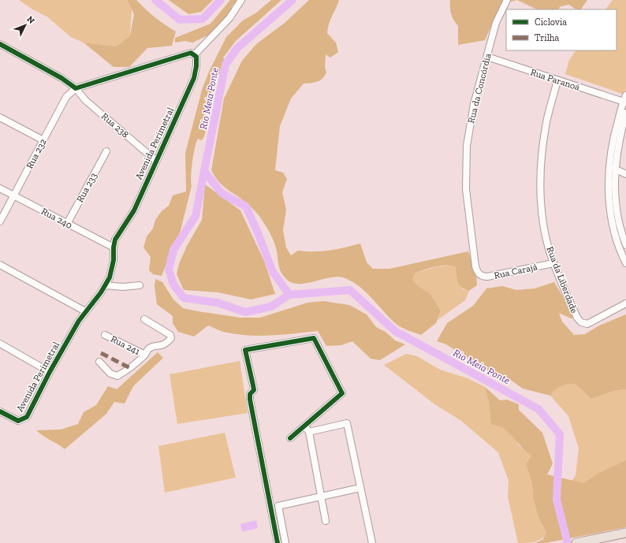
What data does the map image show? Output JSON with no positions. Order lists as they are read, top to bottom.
{
  "streets": {
    "street": [
      "Rua Paranoá",
      "Rua da Concórdia",
      "Rua 238",
      "Avenida Perimetral",
      "Rua 232",
      "Rua 233",
      "Rua 240",
      "Rua Carajá",
      "Rua da Liberdade",
      "Rua 241"
    ]
  },
  "crossings": [
    ["Rua Paranoá", "Rua da Concórdia"],
    ["Rua Paranoá", "Rua da Liberdade"],
    ["Rua da Concórdia", "Rua Carajá"],
    ["Rua 238", "Avenida Perimetral"],
    ["Rua 238", "Rua 232"],
    ["Avenida Perimetral", "Rua 240"],
    ["Rua 232", "Rua 240"],
    ["Rua 233", "Rua 240"],
    ["Rua Carajá", "Rua da Liberdade"]
  ],
  "water": ["Rio Meia Ponte"],
  "legend": ["Ciclovia", "Trilha"],
  "north": "top right"
}
